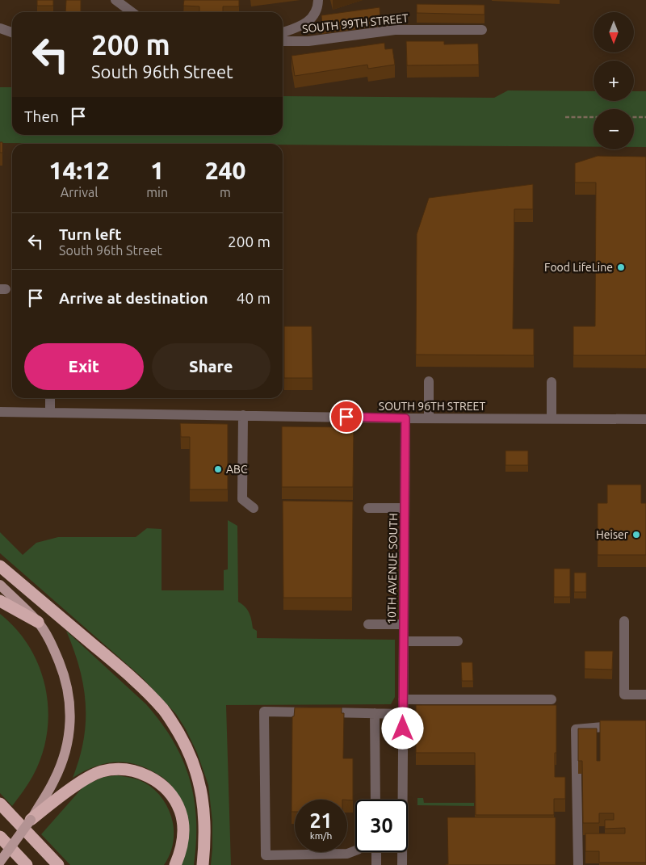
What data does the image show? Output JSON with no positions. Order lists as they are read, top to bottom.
{
  "streets": {
    "street": ["SOUTH 99TH STREET", "SOUTH 96TH STREET", "10TH AVENUE SOUTH"]
  },
  "crossings": [
    ["SOUTH 96TH STREET", "10TH AVENUE SOUTH"]
  ],
  "places": ["Food LifeLine", "ABC", "Heiser"],
  "north": "bottom",
  "page": {
    "map_buttons": ["+", "−"],
    "turn": ["200 m", "South 96th Street"],
    "then": "Then",
    "eta": [
      "14:12",
      "Arrival",
      "1",
      "min",
      "240",
      "m"
    ],
    "list": [
      {
        "name": "Turn left",
        "note": "South 96th Street",
        "value": "200 m"
      },
      {
        "name": "Arrive at destination",
        "value": "40 m"
      }
    ],
    "buttons": ["Exit", "Share"],
    "speed": "21 km/h",
    "limit": "30"
  }
}
